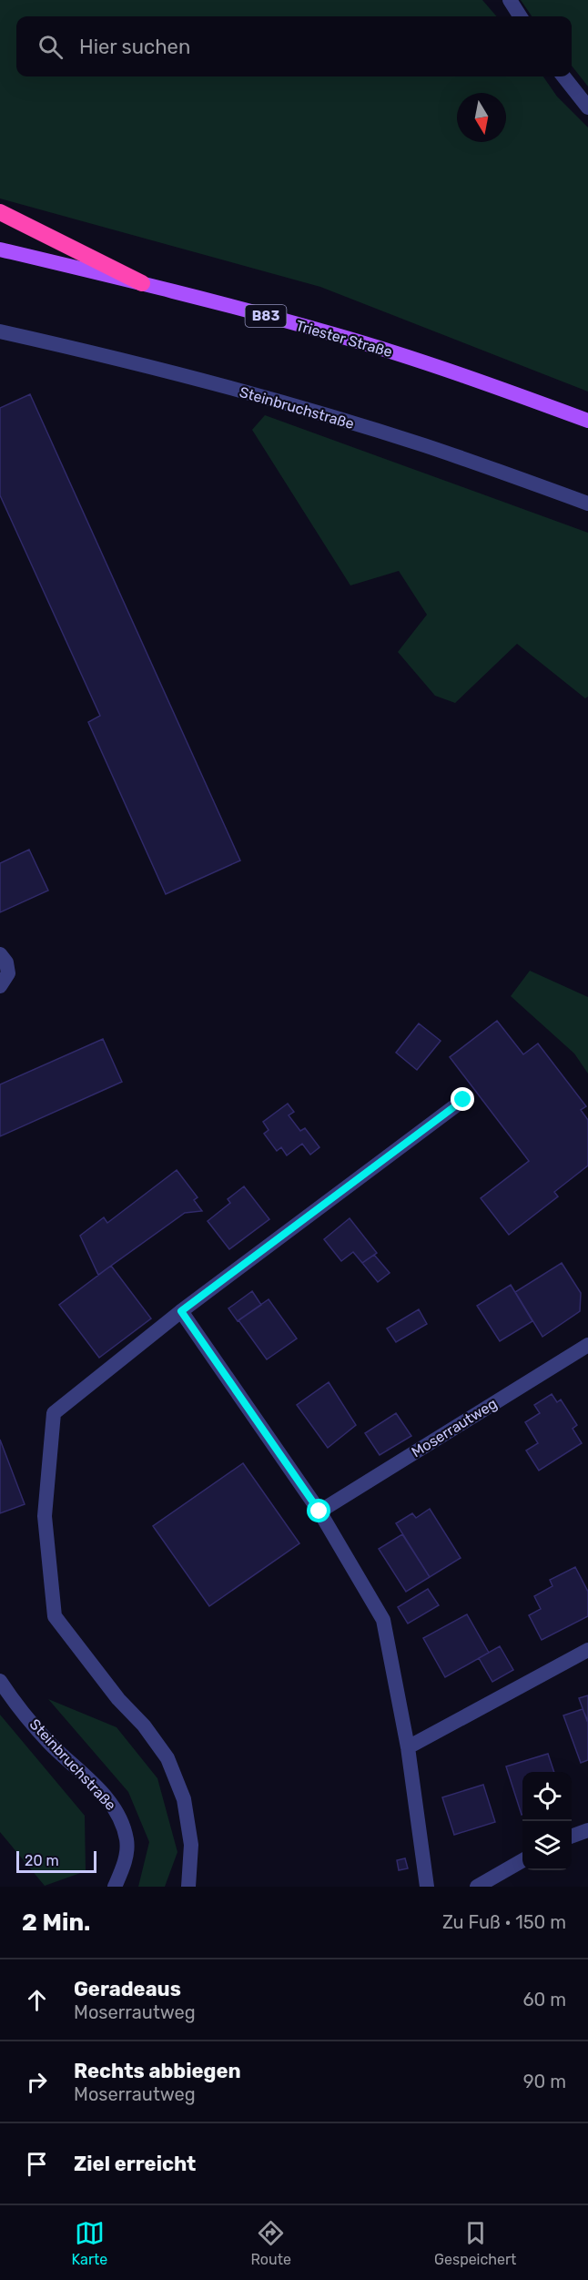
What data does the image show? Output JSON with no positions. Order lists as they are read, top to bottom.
{
  "streets": {
    "main road": ["B83", "Triester Straße"],
    "street": ["Steinbruchstraße", "Moserrautweg"]
  },
  "scale_bar": "20 m",
  "north": "bottom",
  "page": {
    "search": "Hier suchen",
    "scale": "20 m",
    "heading": ["2 Min.", "Zu Fuß · 150 m"],
    "list": [
      ["Geradeaus", "Moserrautweg", "60 m"],
      ["Rechts abbiegen", "Moserrautweg", "90 m"],
      "Ziel erreicht"
    ],
    "nav": ["Karte", "Route", "Gespeichert"]
  }
}
